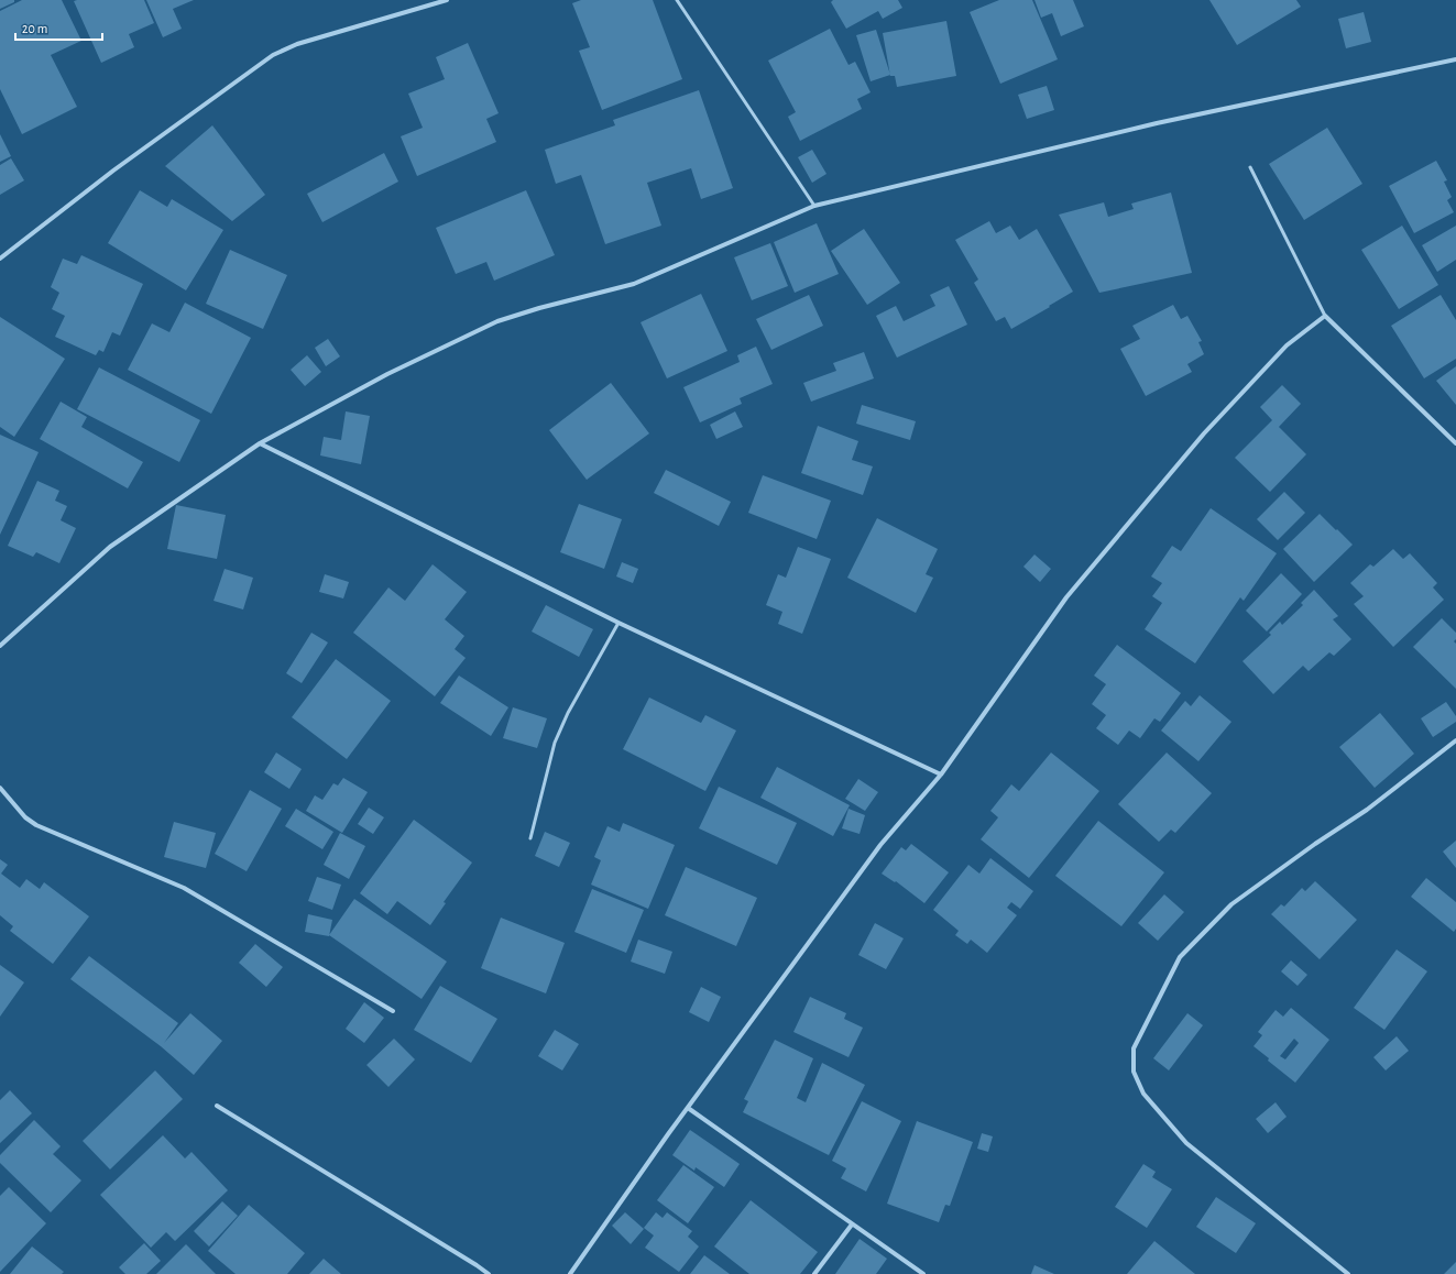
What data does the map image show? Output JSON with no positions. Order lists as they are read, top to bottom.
{
  "scale_bar": "20 m"
}
